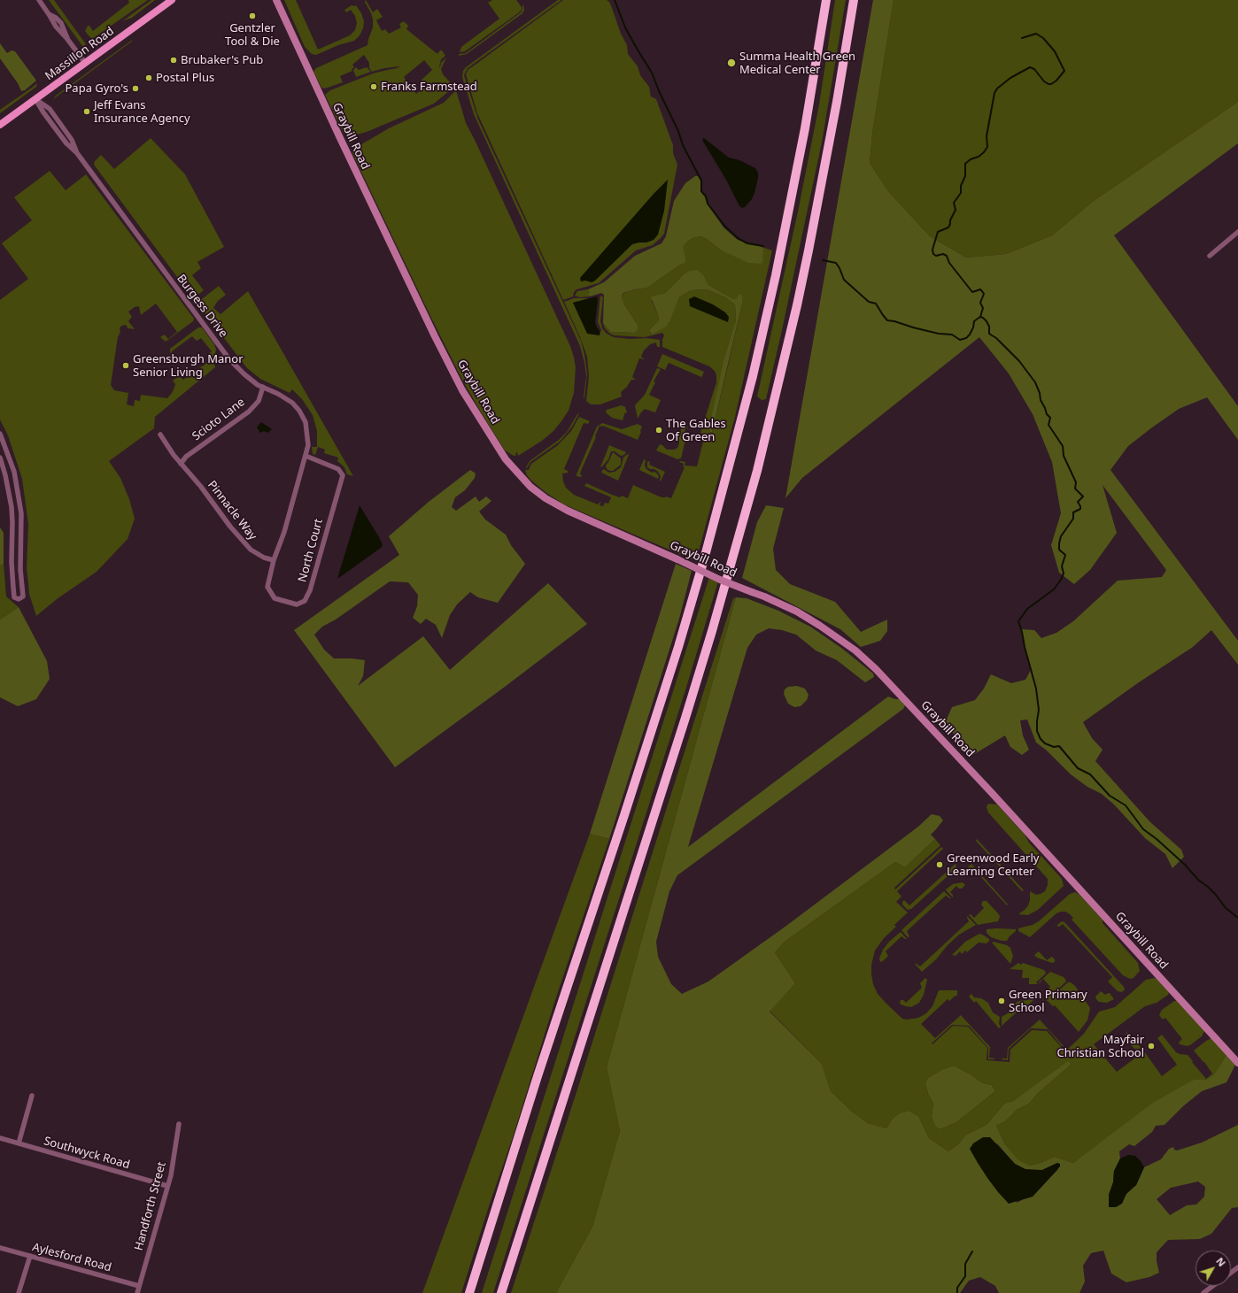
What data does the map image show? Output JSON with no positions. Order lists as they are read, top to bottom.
{
  "streets": {
    "main road": ["Massillon Road"],
    "street": [
      "Graybill Road",
      "Burgess Drive",
      "Scioto Lane",
      "Pinnacle Way",
      "North Court",
      "Southwyck Road",
      "Handforth Street",
      "Aylesford Road"
    ]
  },
  "crossings": [
    ["Massillon Road", "Burgess Drive"],
    ["Burgess Drive", "Scioto Lane"],
    ["Burgess Drive", "Pinnacle Way"],
    ["Burgess Drive", "North Court"],
    ["Scioto Lane", "Pinnacle Way"],
    ["Pinnacle Way", "North Court"],
    ["Southwyck Road", "Handforth Street"],
    ["Handforth Street", "Aylesford Road"]
  ],
  "places": [
    "Gentzler Tool & Die",
    "Brubaker's Pub",
    "Summa Health Green Medical Center",
    "Postal Plus",
    "Franks Farmstead",
    "Papa Gyro's",
    "Jeff Evans Insurance Agency",
    "Greensburgh Manor Senior Living",
    "The Gables Of Green",
    "Greenwood Early Learning Center",
    "Green Primary School",
    "Mayfair Christian School"
  ],
  "north": "top right"
}
